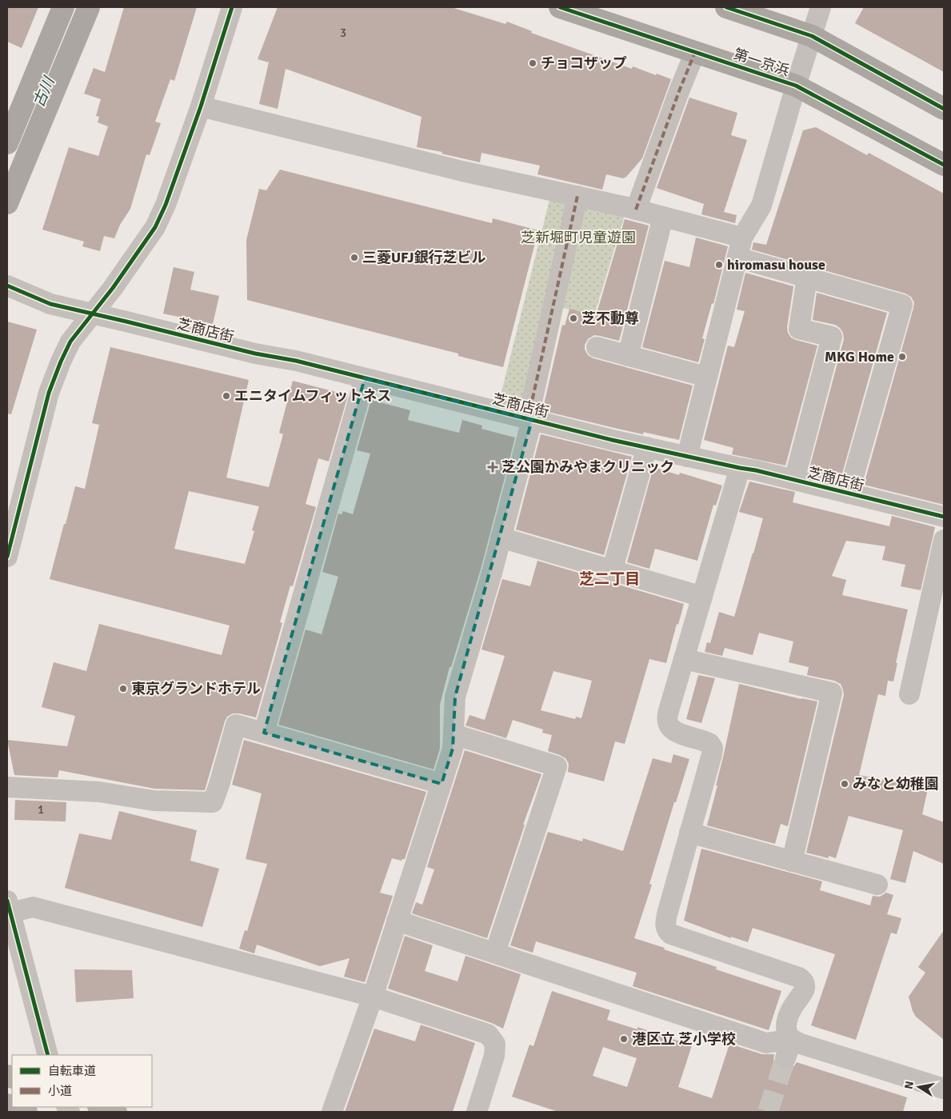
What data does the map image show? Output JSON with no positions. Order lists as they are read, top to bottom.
{
  "streets": {
    "highway": ["第一京浜"],
    "street": ["芝商店街"]
  },
  "districts": ["芝二丁目"],
  "water": ["古川"],
  "parks": ["芝新堀町児童遊園"],
  "places": {
    "other": [
      "チョコザップ",
      "三菱UFJ銀行芝ビル",
      "hiromasu house",
      "芝不動尊",
      "MKG Home",
      "エニタイムフィットネス",
      "東京グランドホテル",
      "みなと幼稚園",
      "港区立 芝小学校"
    ],
    "health": ["芝公園かみやまクリニック"]
  },
  "house_numbers": ["3", "1"],
  "legend": ["自転車道", "小道"],
  "north": "left"
}
